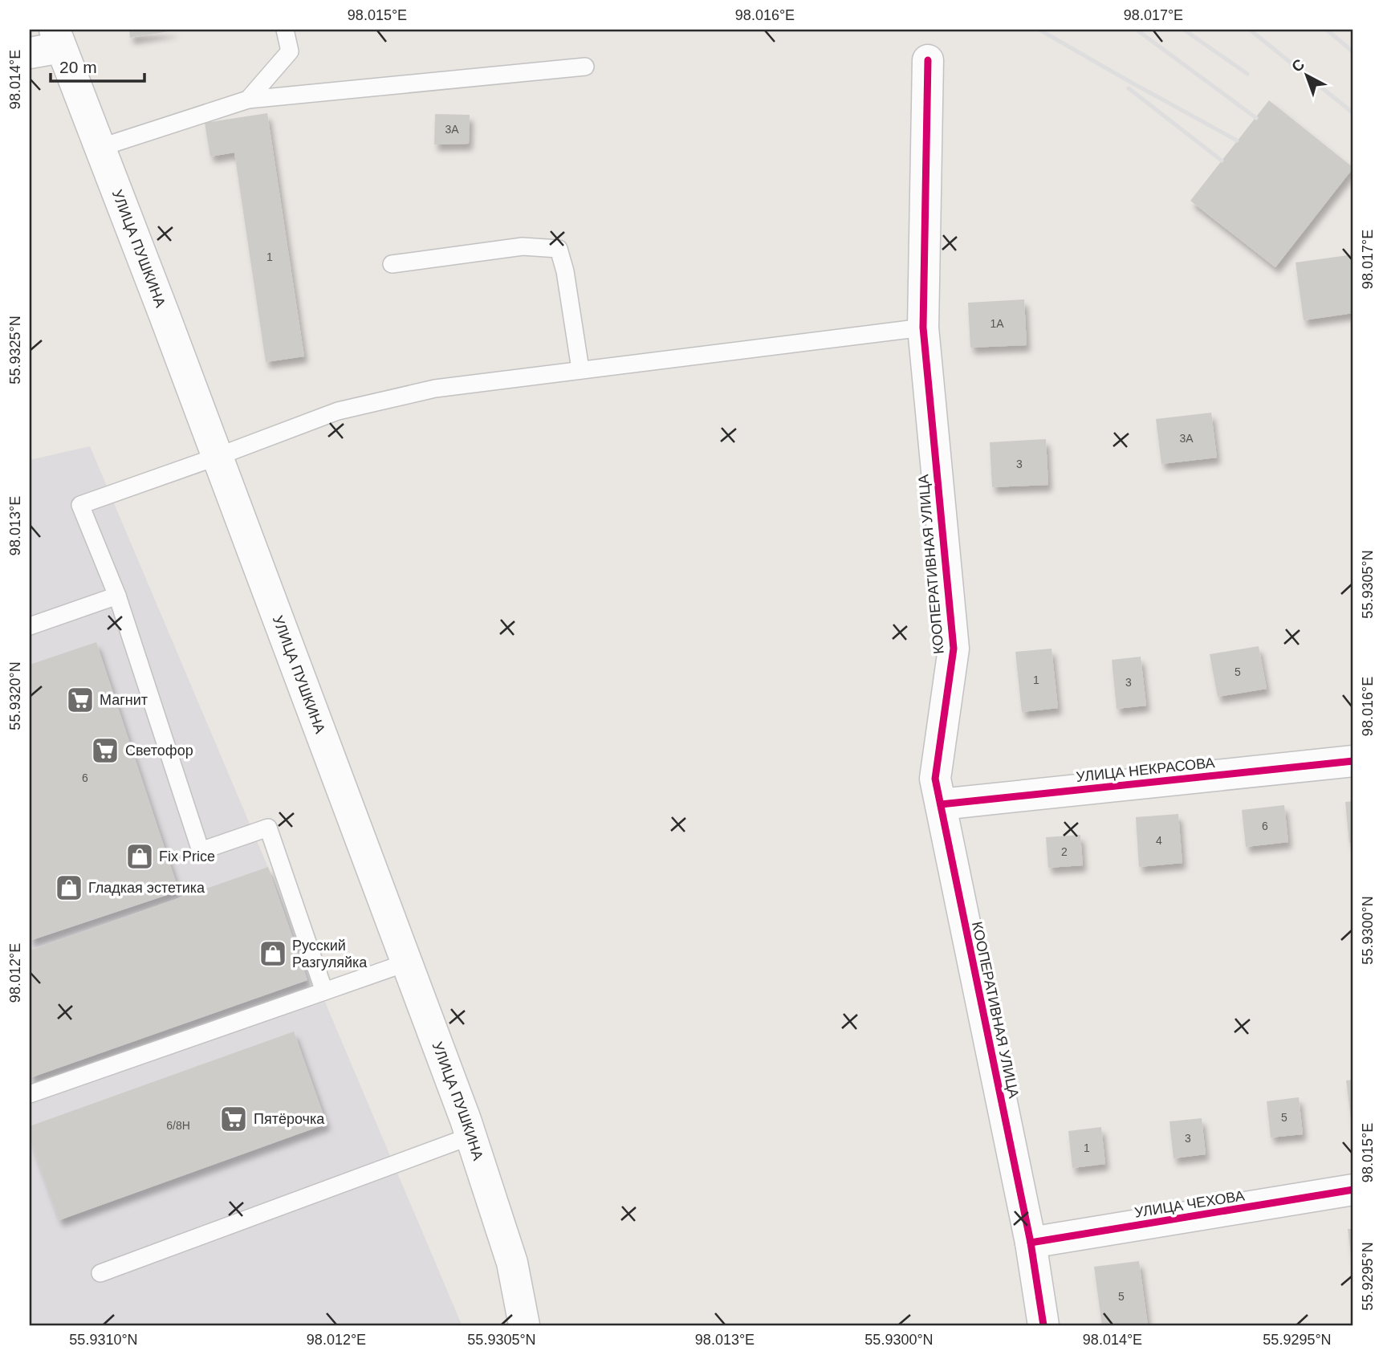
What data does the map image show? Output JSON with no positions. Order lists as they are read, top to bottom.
{
  "streets": {
    "street": [
      "УЛИЦА ПУШКИНА",
      "КООПЕРАТИВНАЯ УЛИЦА",
      "УЛИЦА НЕКРАСОВА",
      "УЛИЦА ЧЕХОВА"
    ]
  },
  "crossings": [
    ["КООПЕРАТИВНАЯ УЛИЦА", "УЛИЦА НЕКРАСОВА"],
    ["КООПЕРАТИВНАЯ УЛИЦА", "УЛИЦА ЧЕХОВА"]
  ],
  "places": {
    "supermarket": ["Магнит", "Светофор", "Пятёрочка"],
    "shop": ["Fix Price", "Гладкая эстетика", "Русский Разгуляйка"]
  },
  "house_numbers": [
    "3А",
    "1",
    "1А",
    "3А",
    "3",
    "5",
    "1",
    "3",
    "6",
    "6",
    "4",
    "2",
    "5",
    "6/8Н",
    "3",
    "1",
    "5"
  ],
  "scale_bar": "20 m",
  "north": "top left",
  "coordinates": [
    "98.015°E",
    "98.016°E",
    "98.017°E",
    "98.014°E",
    "55.9325°N",
    "98.013°E",
    "55.9305°N",
    "55.9320°N",
    "55.9300°N",
    "98.012°E",
    "55.9295°N",
    "55.9310°N"
  ]
}
